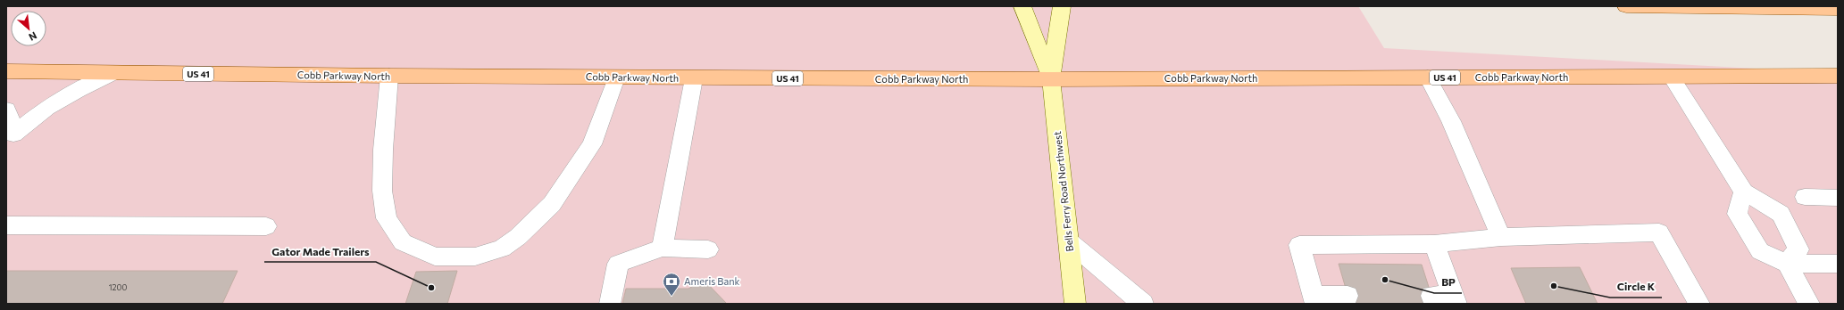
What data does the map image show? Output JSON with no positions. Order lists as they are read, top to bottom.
{
  "streets": {
    "main road": ["US 41", "Cobb Parkway North", "Bells Ferry Road Northwest"]
  },
  "crossings": [
    ["Cobb Parkway North", "Bells Ferry Road Northwest"]
  ],
  "places": {
    "other": ["BP", "Circle K", "Gator Made Trailers"],
    "bank": ["Ameris Bank"]
  },
  "house_numbers": ["1200"],
  "north": "bottom right"
}
